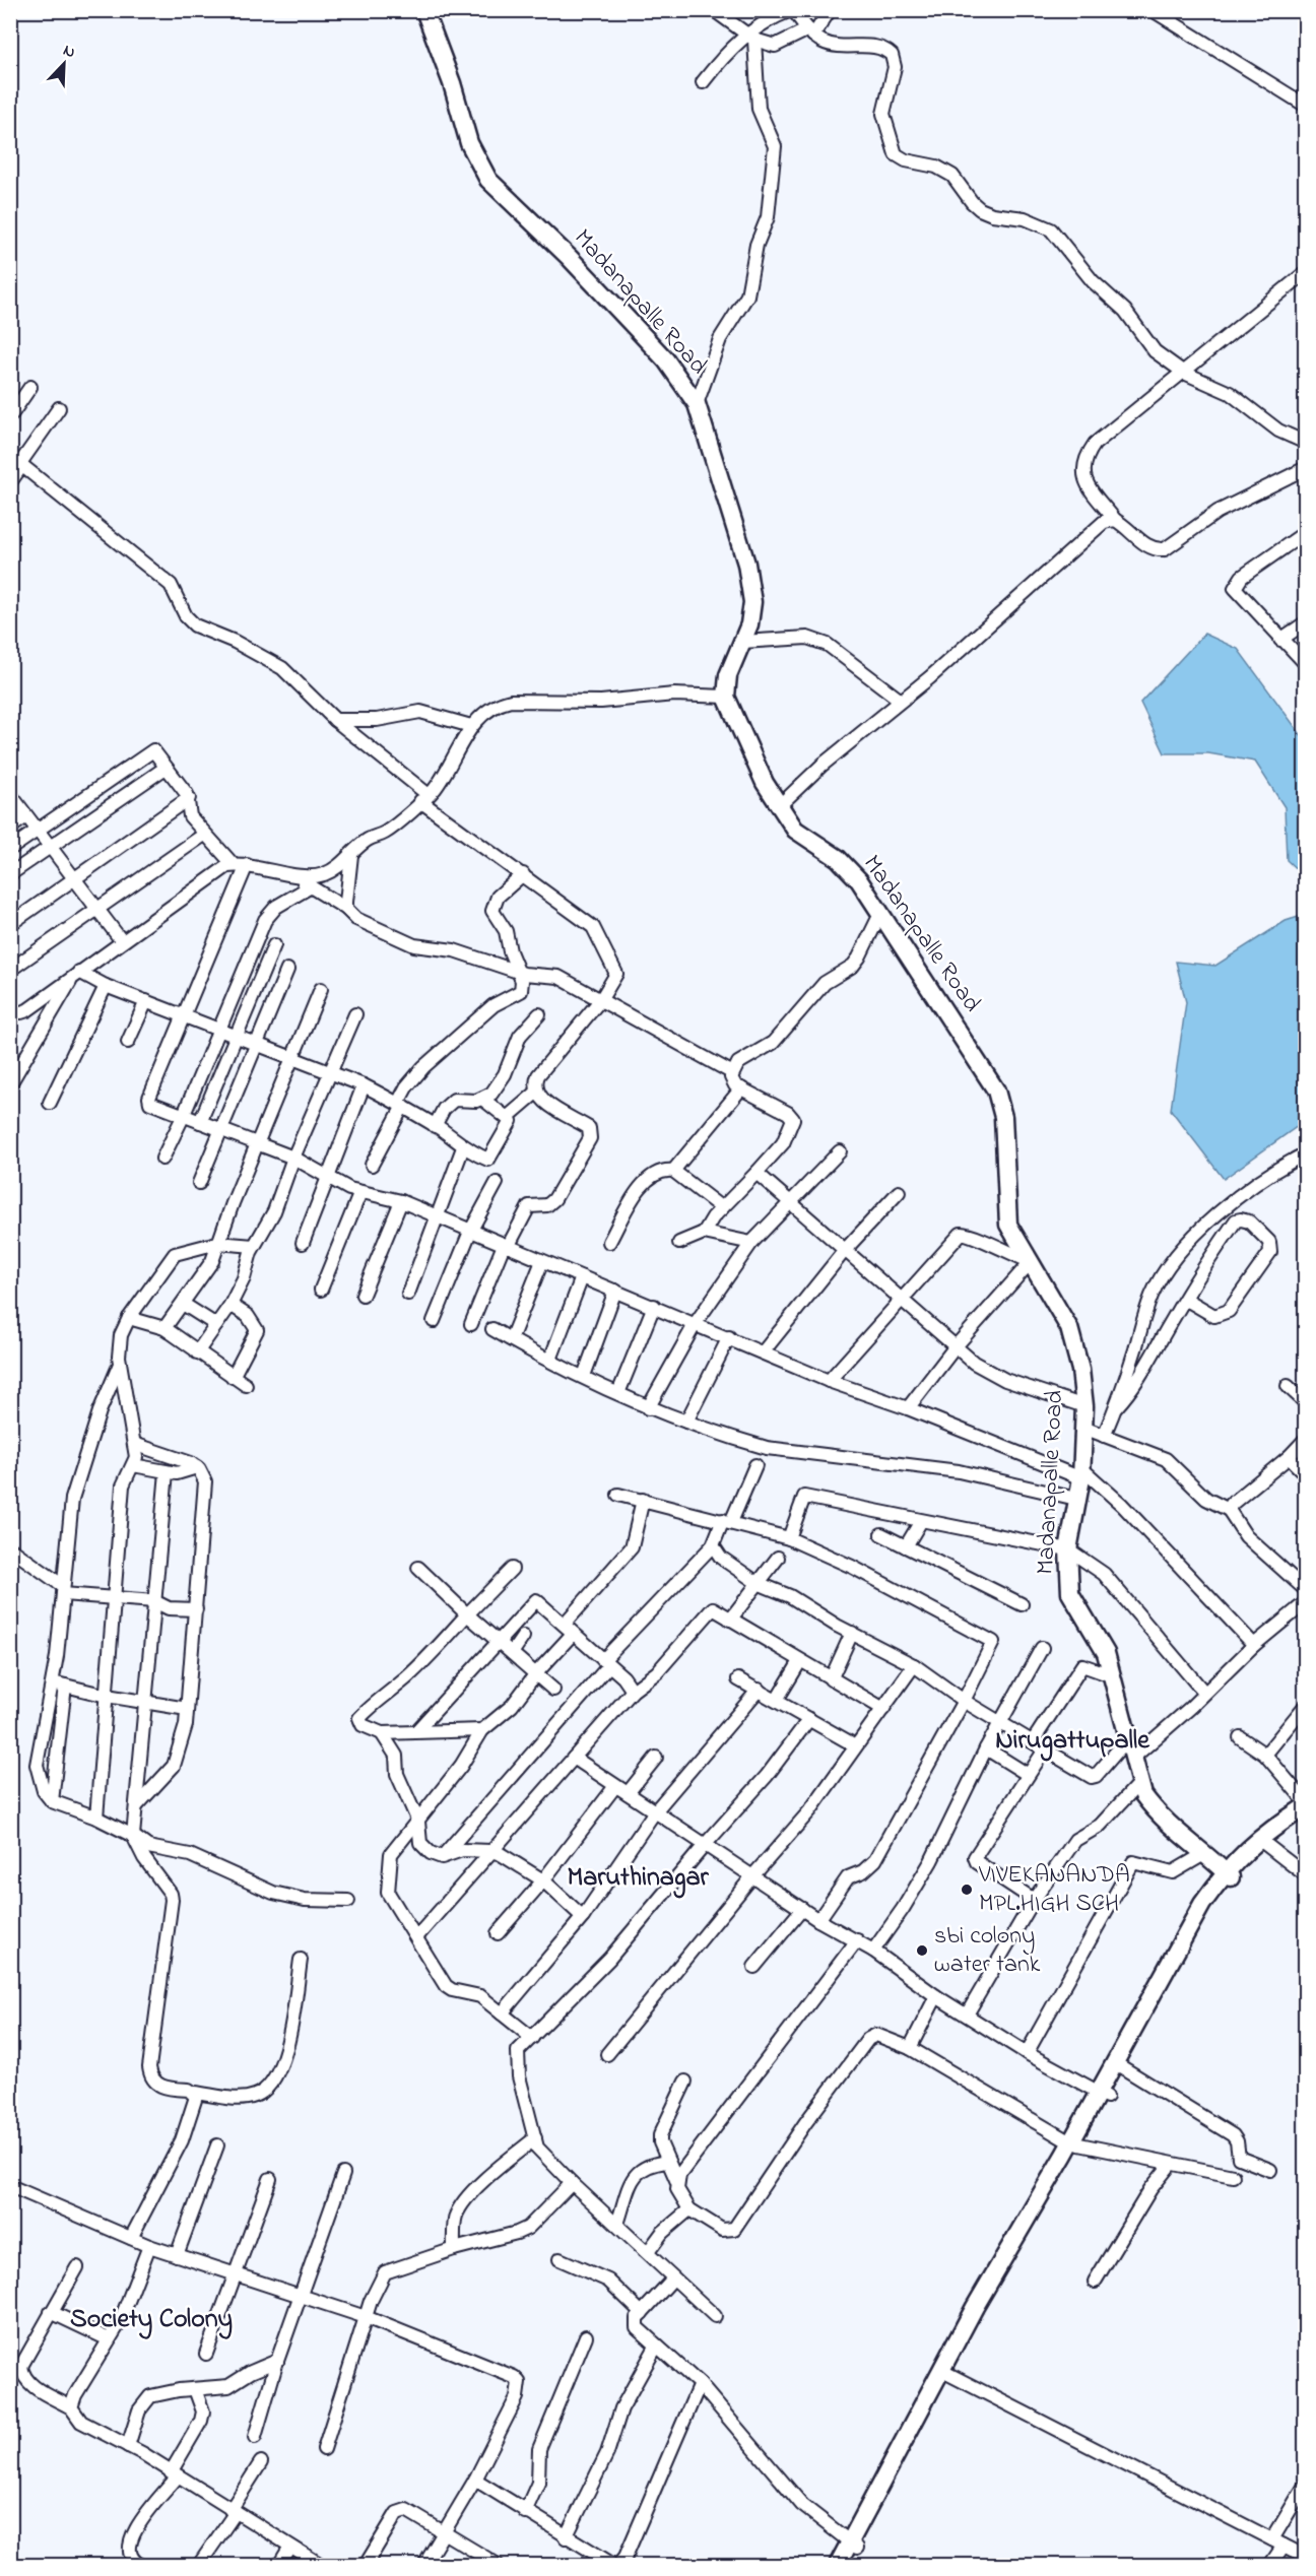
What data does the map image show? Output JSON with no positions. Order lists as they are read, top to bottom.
{
  "streets": {
    "main road": ["Madanapalle Road"]
  },
  "districts": ["Nirugattupalle", "Maruthinagar", "Society Colony"],
  "places": ["VIVEKANANDA MPL.HIGH SCH", "sbi colony water tank"],
  "north": "top right"
}
